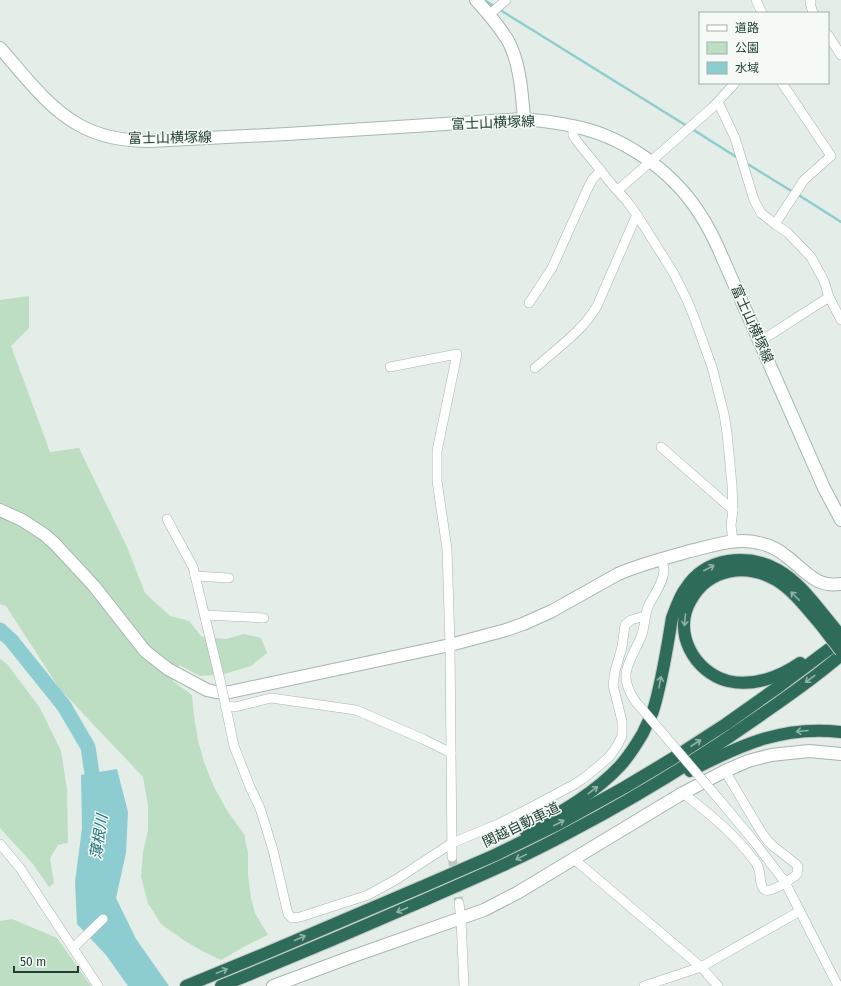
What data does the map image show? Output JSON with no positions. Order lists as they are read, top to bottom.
{
  "streets": {
    "highway": ["関越自動車道"],
    "street": ["富士山横塚線"]
  },
  "water": ["薄根川"],
  "legend": ["道路", "公園", "水域"],
  "scale_bar": "50 m"
}
